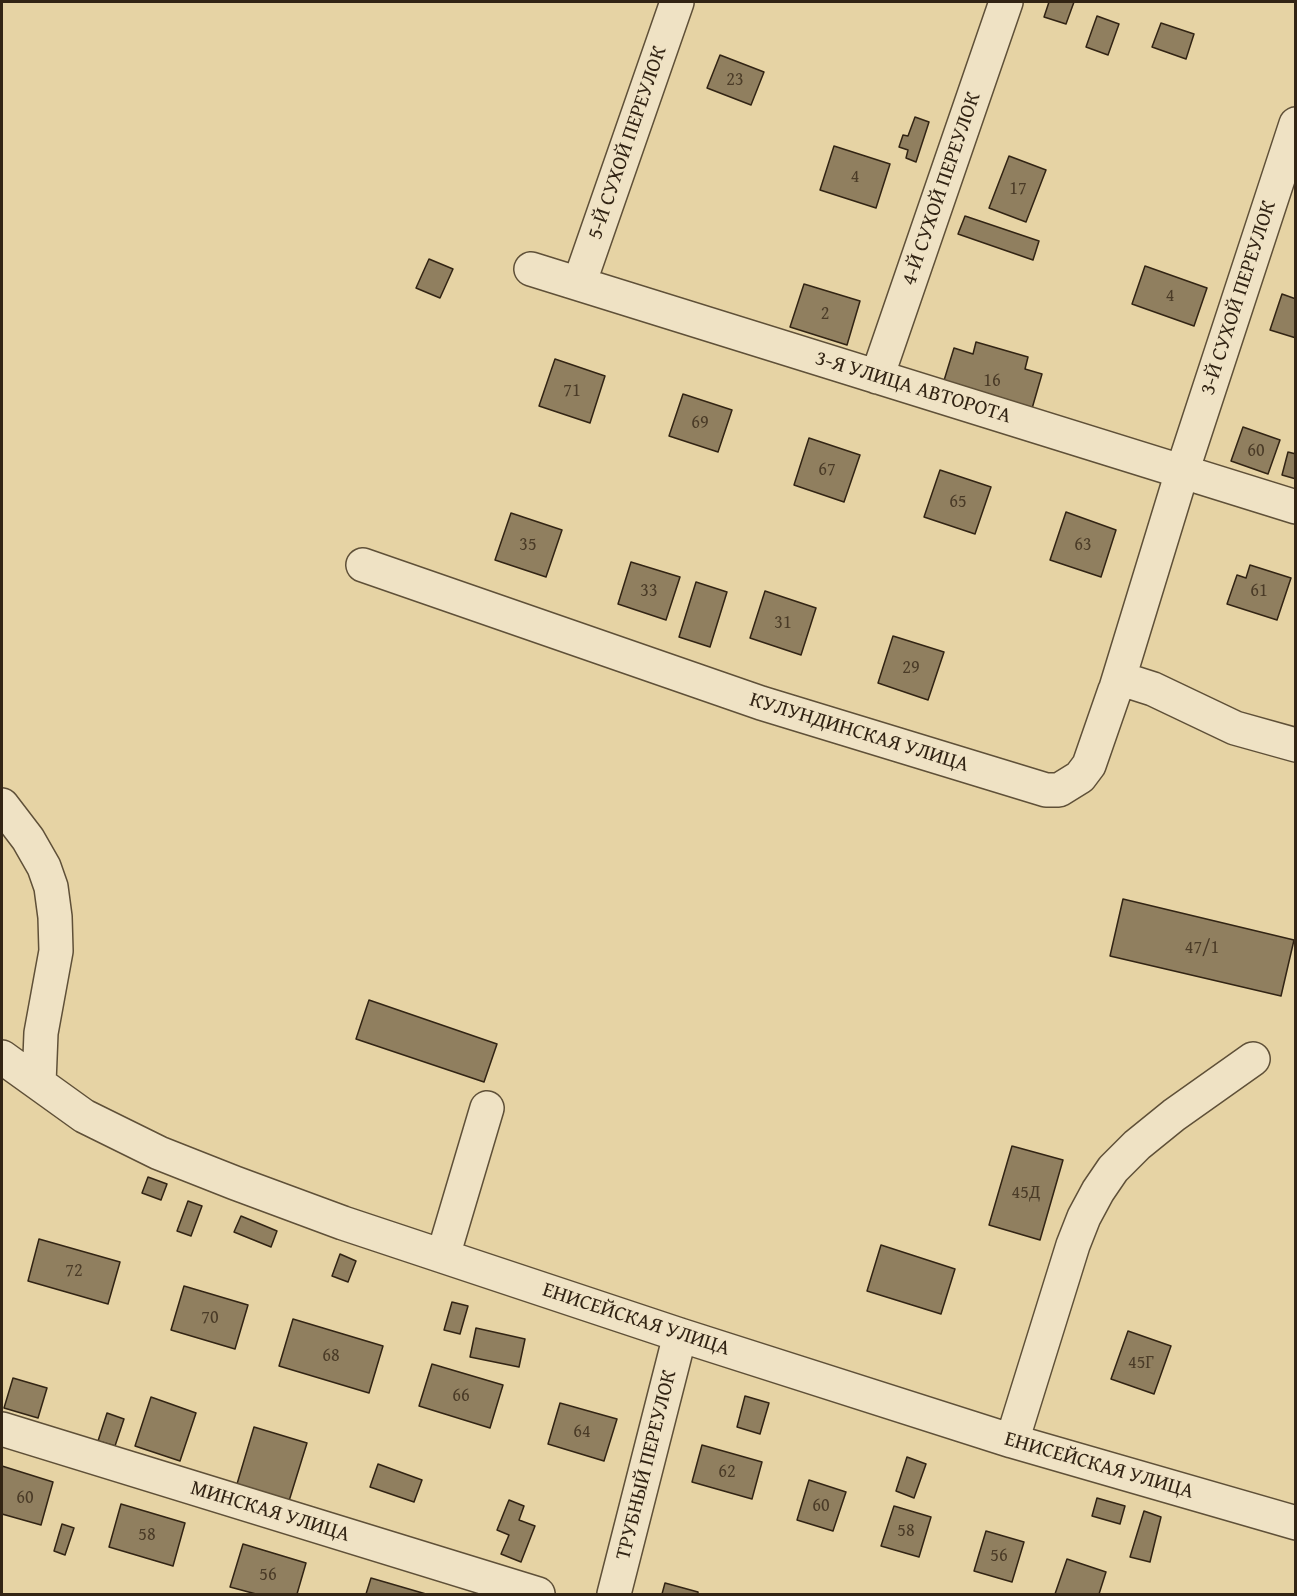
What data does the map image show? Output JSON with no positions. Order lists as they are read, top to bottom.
{
  "streets": {
    "street": [
      "5-Й СУХОЙ ПЕРЕУЛОК",
      "4-Й СУХОЙ ПЕРЕУЛОК",
      "3-Й СУХОЙ ПЕРЕУЛОК",
      "3-Я УЛИЦА АВТОРОТА",
      "КУЛУНДИНСКАЯ УЛИЦА",
      "ЕНИСЕЙСКАЯ УЛИЦА",
      "ТРУБНЫЙ ПЕРЕУЛОК",
      "МИНСКАЯ УЛИЦА"
    ]
  },
  "crossings": [
    ["5-Й СУХОЙ ПЕРЕУЛОК", "3-Я УЛИЦА АВТОРОТА"],
    ["4-Й СУХОЙ ПЕРЕУЛОК", "3-Я УЛИЦА АВТОРОТА"],
    ["3-Й СУХОЙ ПЕРЕУЛОК", "3-Я УЛИЦА АВТОРОТА"],
    ["3-Й СУХОЙ ПЕРЕУЛОК", "КУЛУНДИНСКАЯ УЛИЦА"],
    ["ЕНИСЕЙСКАЯ УЛИЦА", "ТРУБНЫЙ ПЕРЕУЛОК"]
  ],
  "house_numbers": [
    "23",
    "4",
    "17",
    "4",
    "2",
    "16",
    "71",
    "69",
    "60",
    "67",
    "65",
    "35",
    "63",
    "33",
    "61",
    "31",
    "29",
    "47/1",
    "45Д",
    "72",
    "70",
    "68",
    "45Г",
    "66",
    "64",
    "62",
    "60",
    "60",
    "58",
    "58",
    "56",
    "56"
  ]
}
